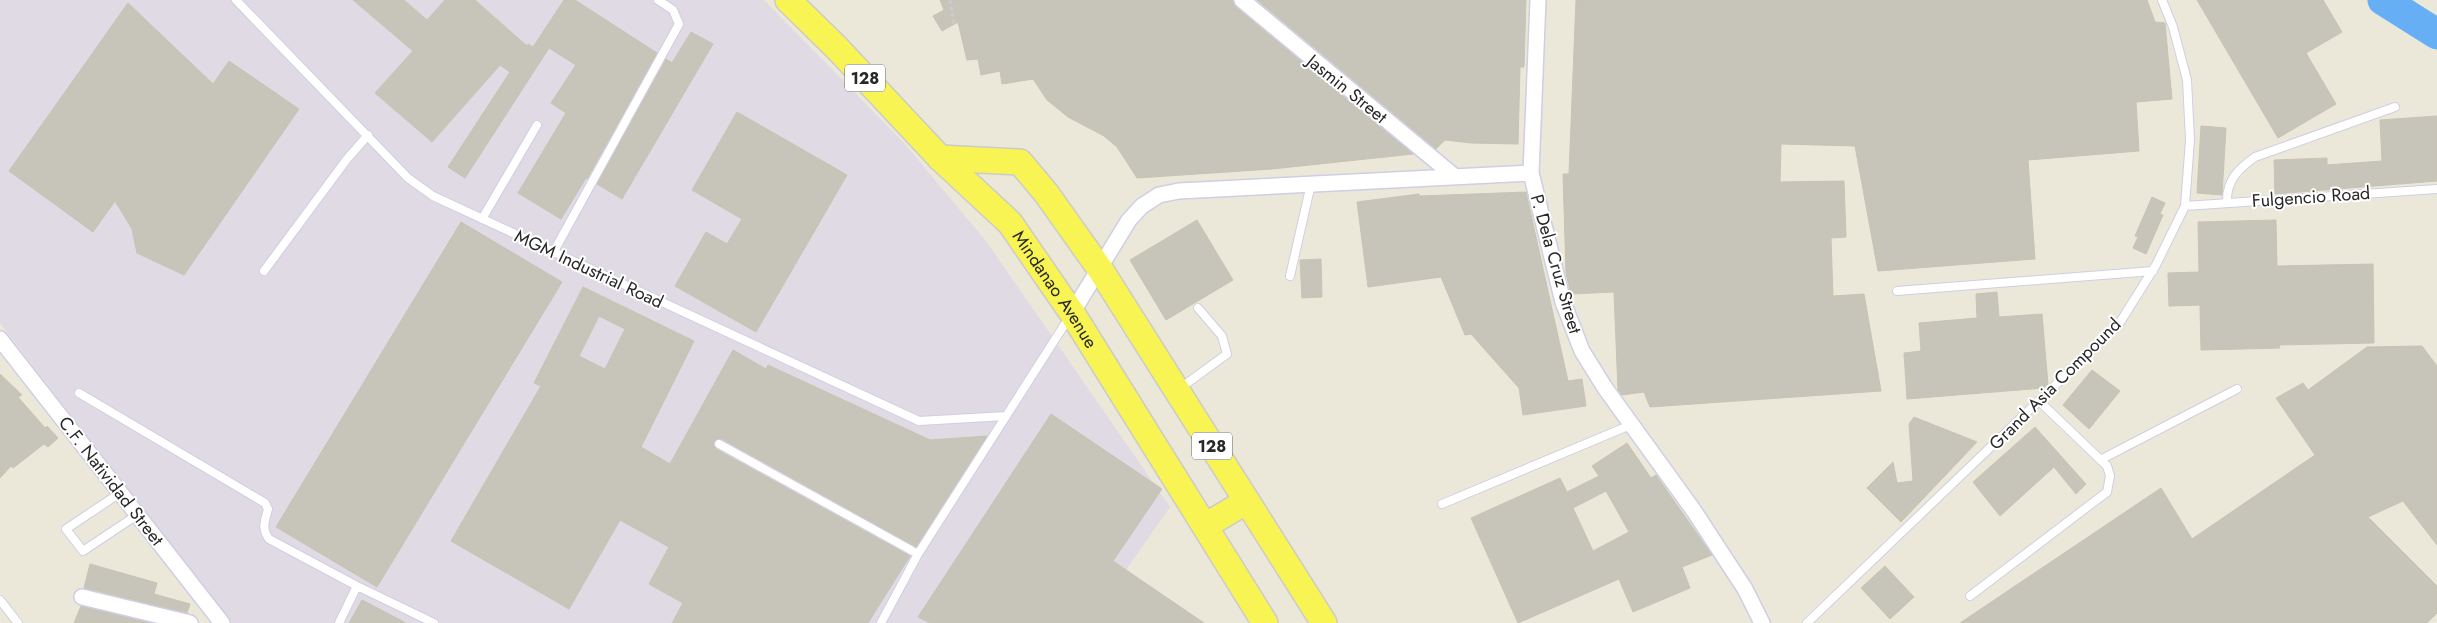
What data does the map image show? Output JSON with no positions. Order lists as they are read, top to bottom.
{
  "streets": {
    "main road": ["128", "Mindanao Avenue"],
    "street": ["Jasmin Street", "P. Dela Cruz Street", "C.F. Natividad Street"],
    "lane": ["Fulgencio Road", "MGM Industrial Road", "Grand Asia Compound"]
  },
  "crossings": [
    ["128", "Mindanao Avenue"],
    ["Fulgencio Road", "Grand Asia Compound"]
  ]
}
